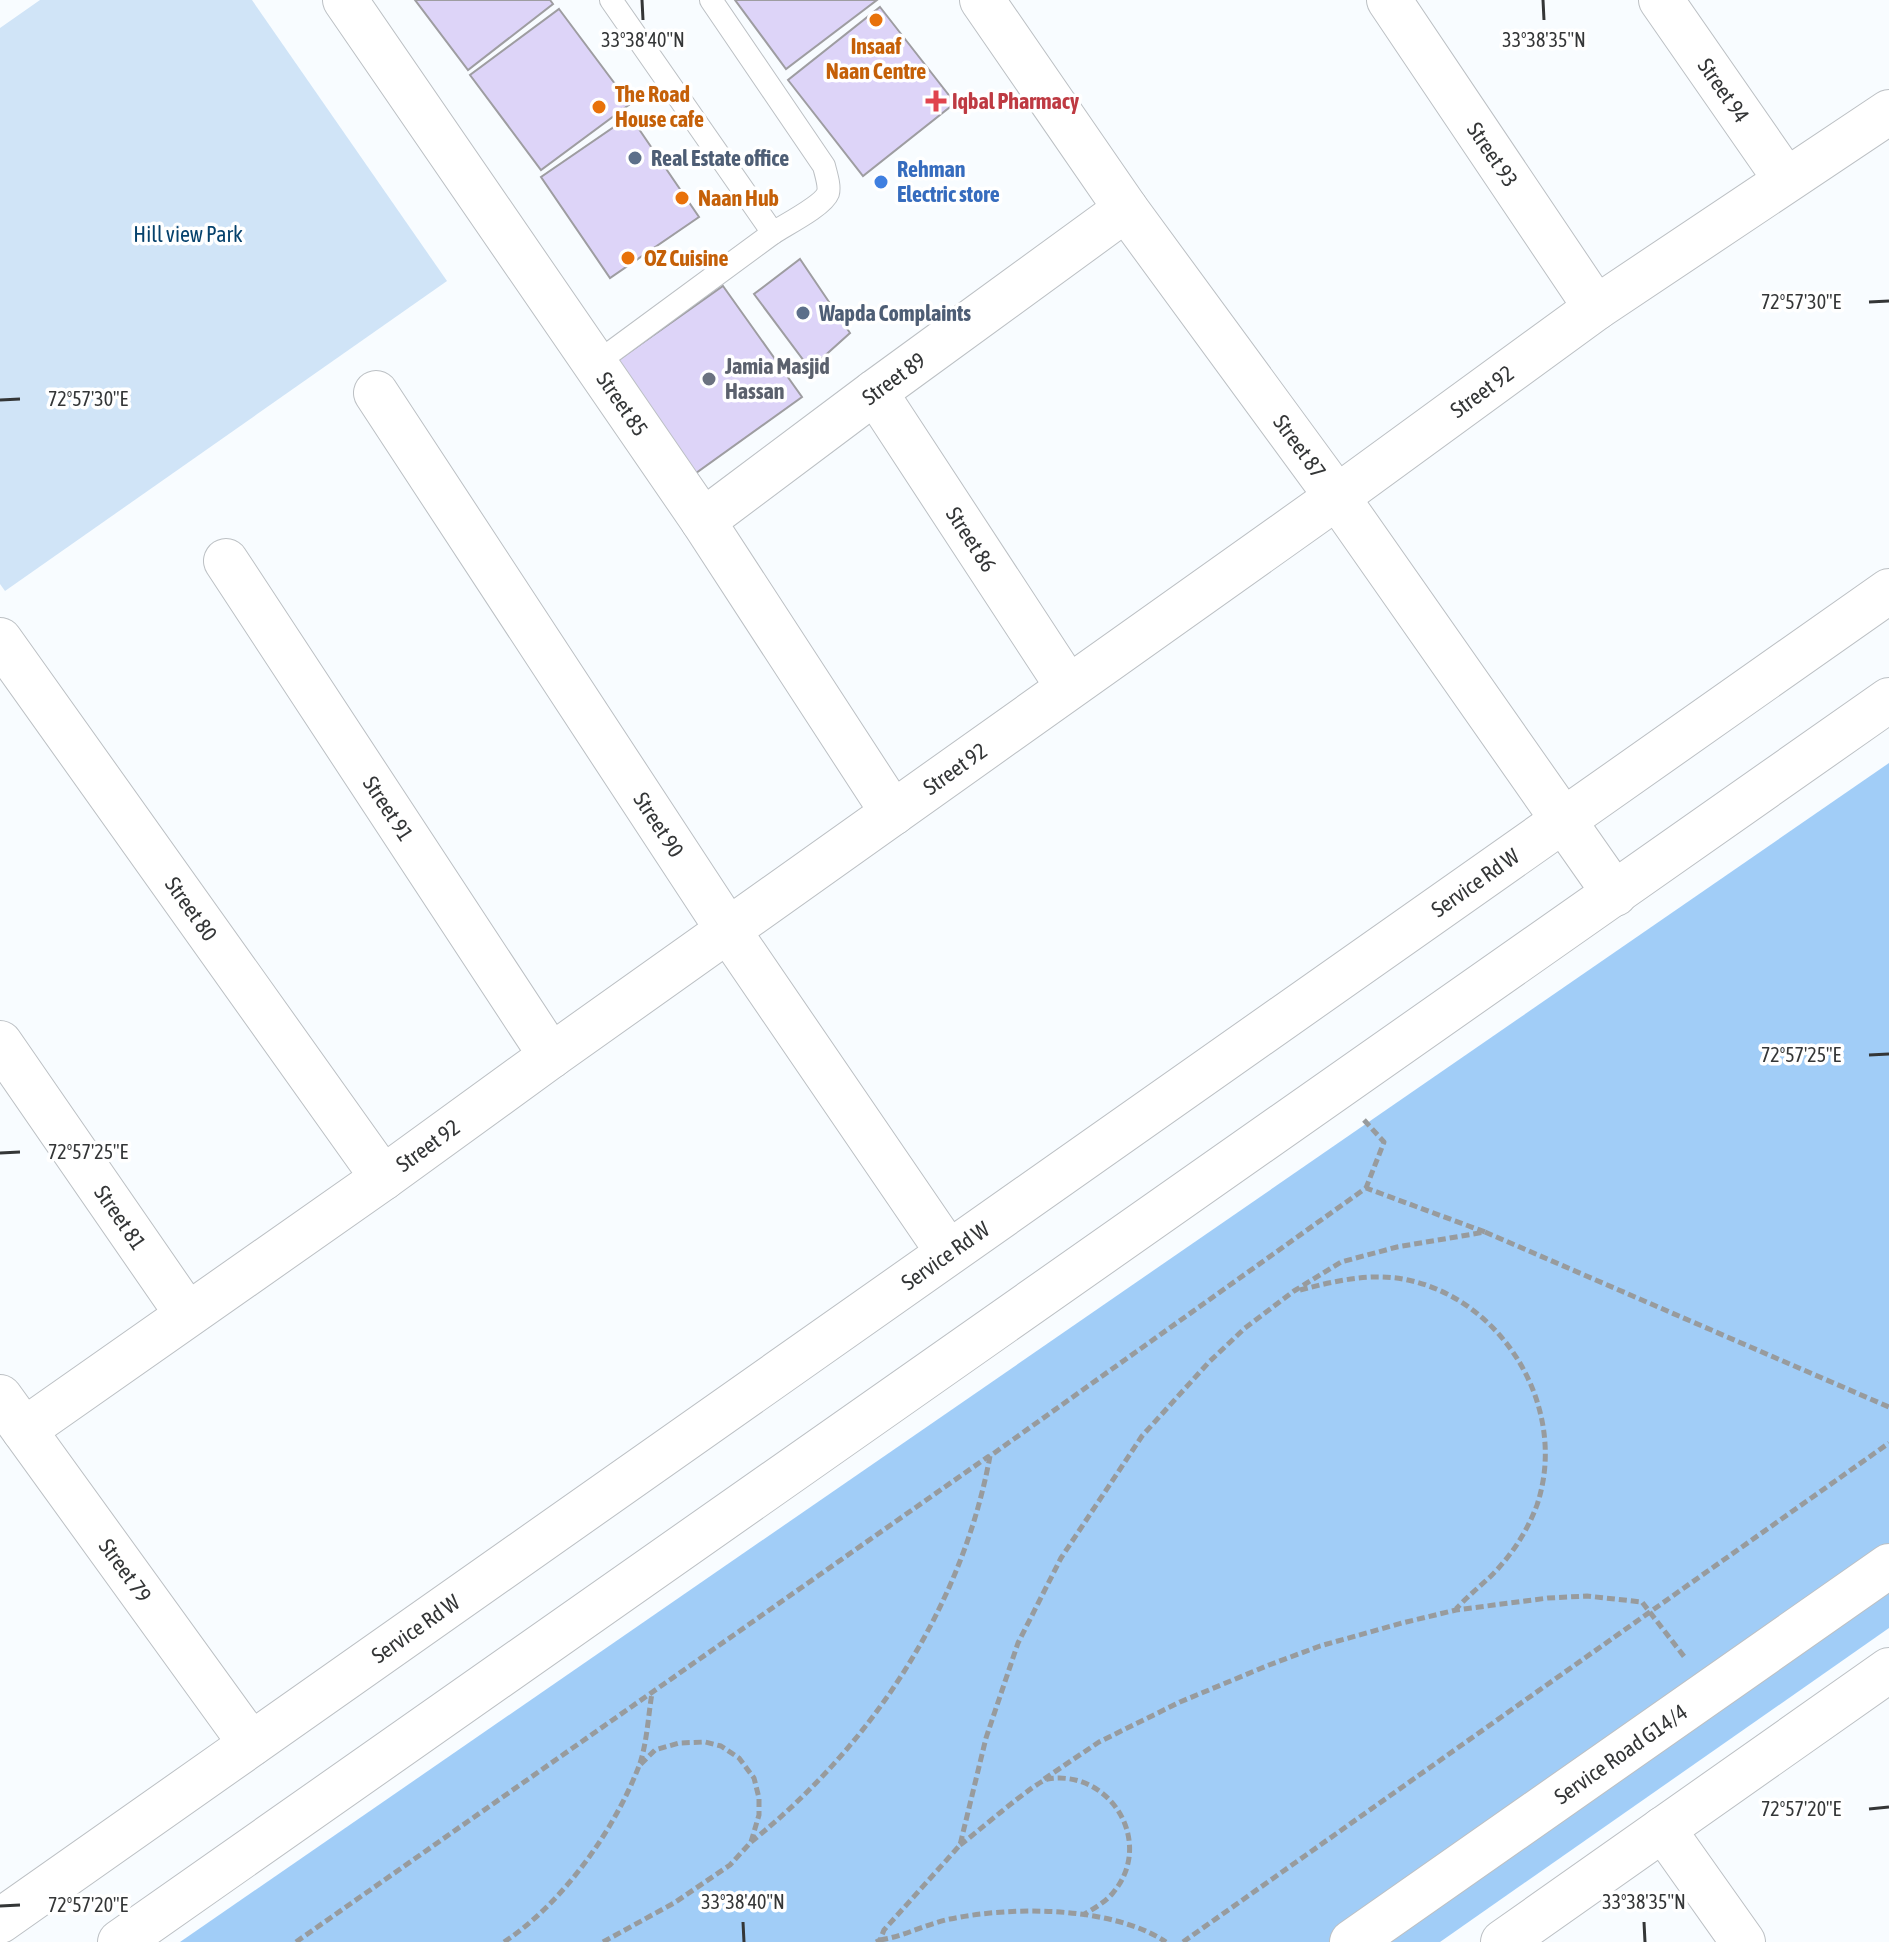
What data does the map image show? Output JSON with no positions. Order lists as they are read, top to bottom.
{
  "streets": {
    "street": [
      "Street 94",
      "Street 93",
      "Street 89",
      "Street 92",
      "Street 85",
      "Street 87",
      "Street 86",
      "Street 91",
      "Street 90",
      "Service Rd W",
      "Street 80",
      "Street 81",
      "Street 79",
      "Service Road G14/4"
    ]
  },
  "crossings": [
    ["Street 94", "Street 92"],
    ["Street 93", "Street 92"],
    ["Street 89", "Street 85"],
    ["Street 89", "Street 87"],
    ["Street 89", "Street 86"],
    ["Street 92", "Street 85"],
    ["Street 92", "Street 87"],
    ["Street 92", "Street 86"],
    ["Street 92", "Street 91"],
    ["Street 92", "Street 90"],
    ["Street 92", "Street 80"],
    ["Street 92", "Street 81"],
    ["Street 92", "Street 79"],
    ["Street 87", "Service Rd W"],
    ["Street 90", "Service Rd W"],
    ["Service Rd W", "Street 79"]
  ],
  "parks": ["Hill view Park"],
  "places": {
    "other": [
      "Insaaf Naan Centre",
      "The Road House cafe",
      "Real Estate office",
      "Rehman Electric store",
      "Naan Hub",
      "OZ Cuisine",
      "Wapda Complaints",
      "Jamia Masjid Hassan"
    ],
    "health": ["Iqbal Pharmacy"]
  },
  "coordinates": [
    "33°38'40\"N",
    "33°38'35\"N",
    "72°57'30\"E",
    "72°57'25\"E",
    "72°57'20\"E"
  ]
}
